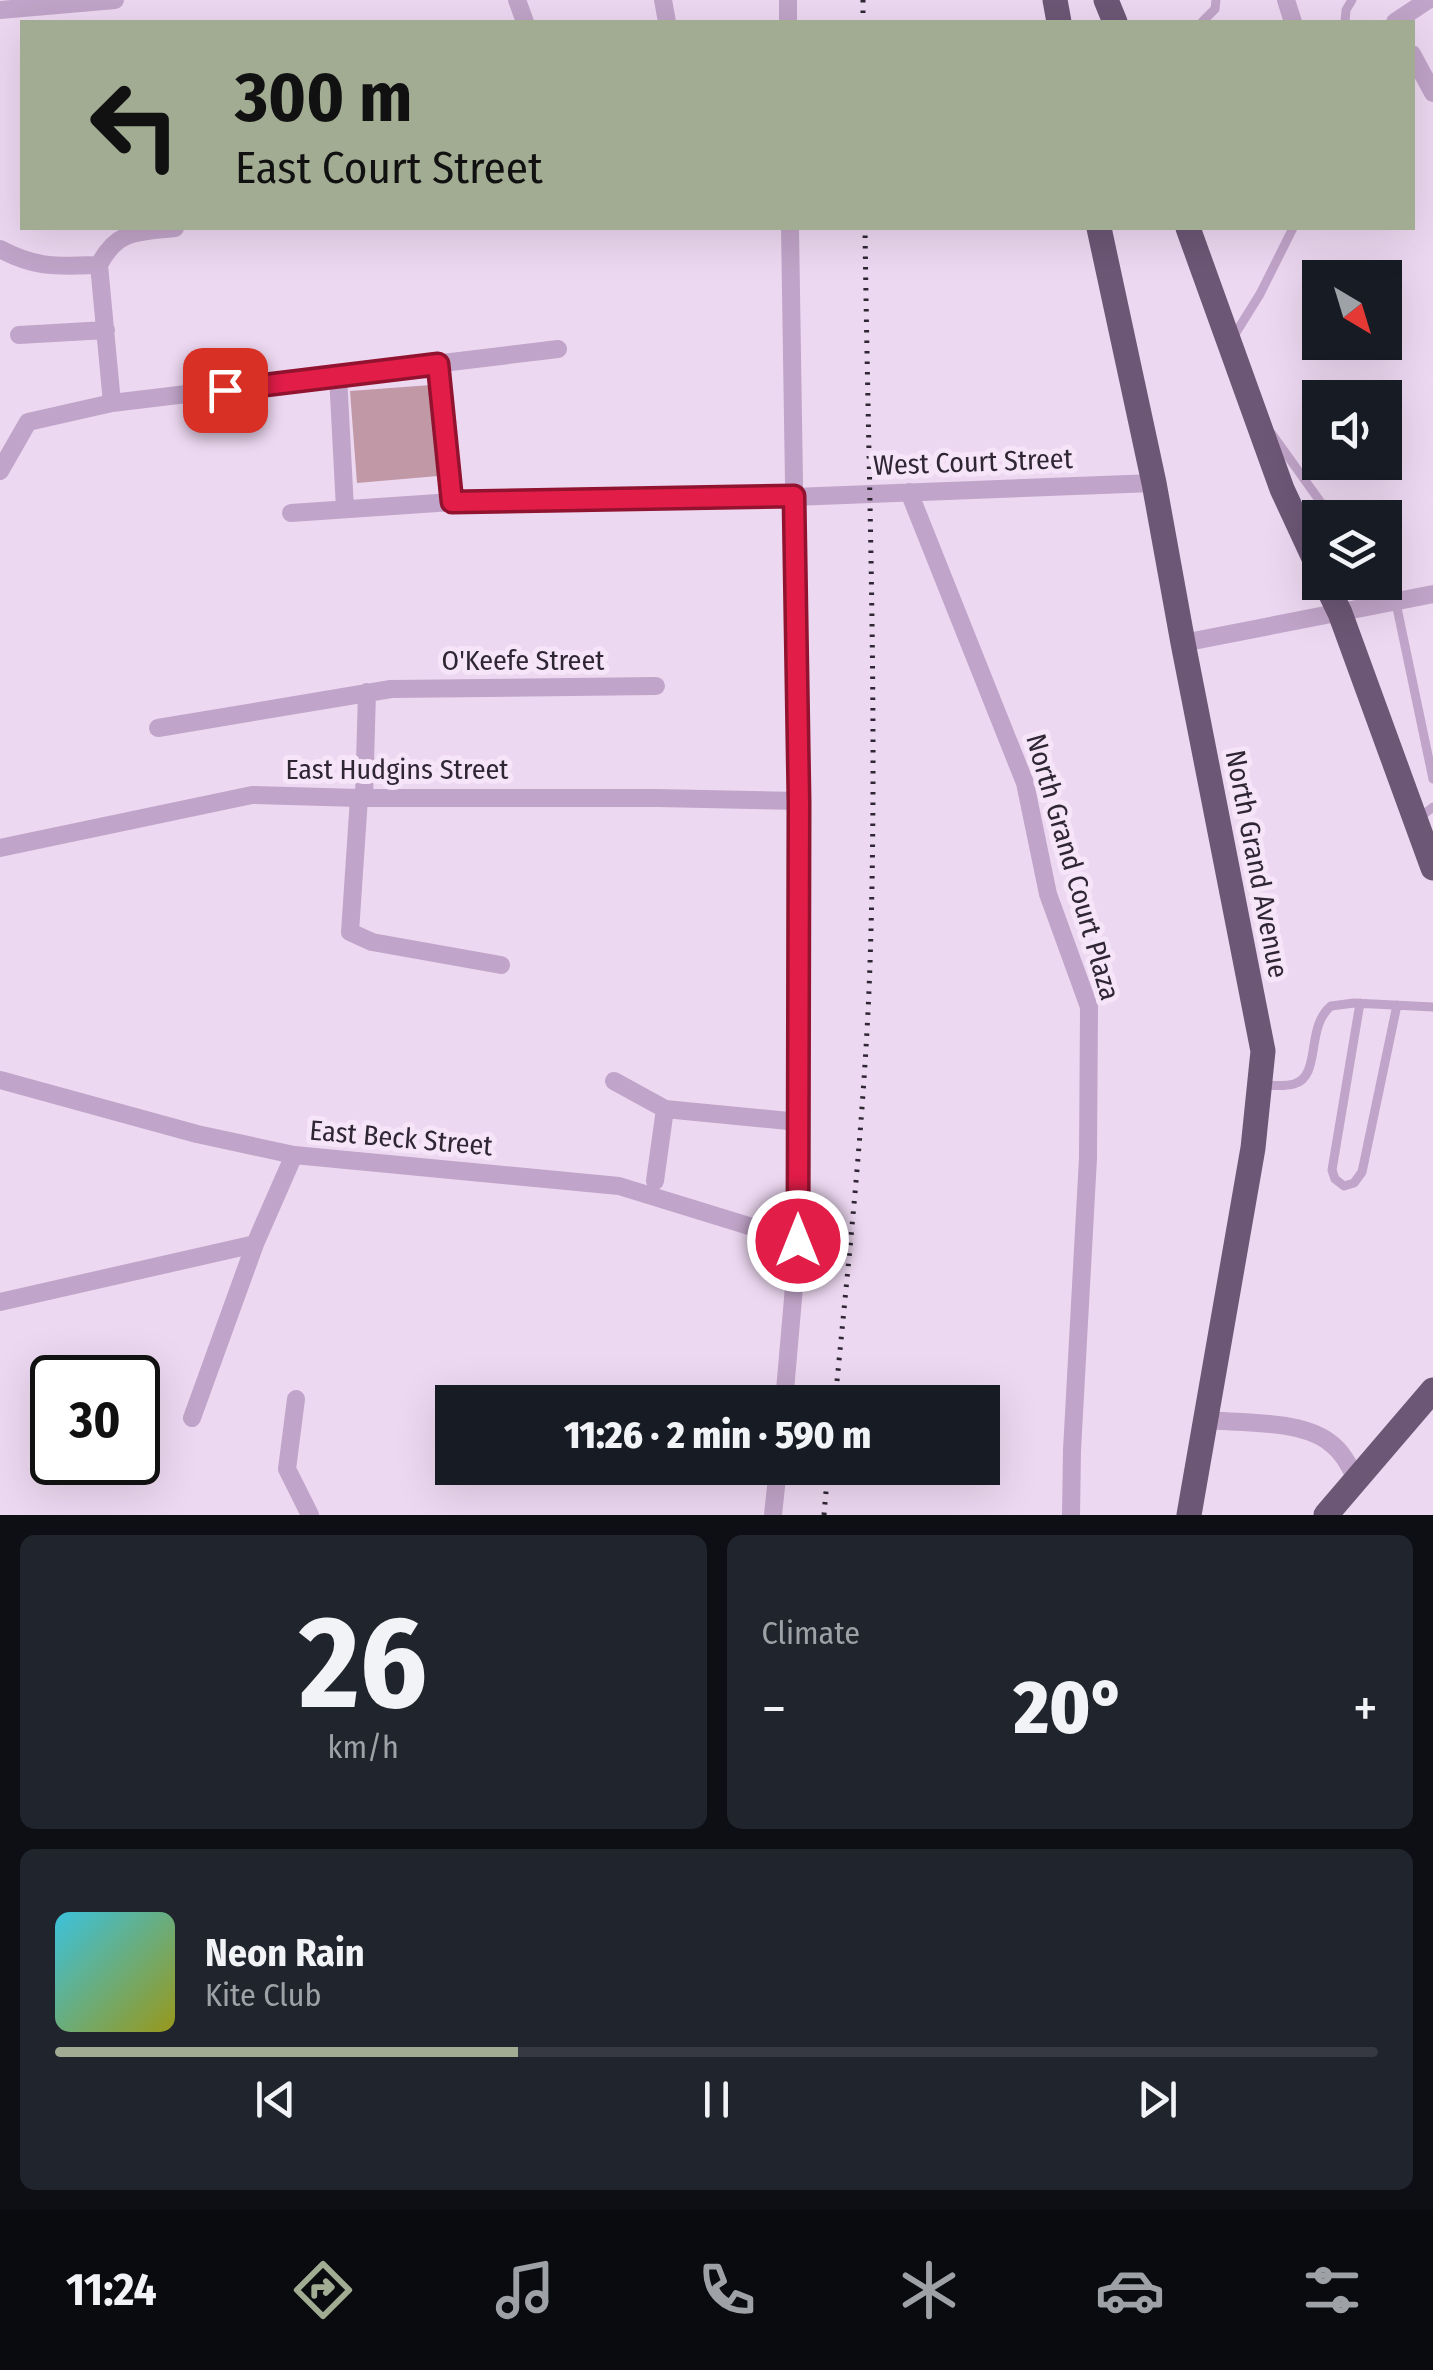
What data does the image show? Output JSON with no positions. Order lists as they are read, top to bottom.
{
  "streets": {
    "main road": ["North Grand Avenue"],
    "street": [
      "West Court Street",
      "O'Keefe Street",
      "East Hudgins Street",
      "North Grand Court Plaza",
      "East Beck Street"
    ]
  },
  "crossings": [
    ["West Court Street", "North Grand Avenue"],
    ["West Court Street", "North Grand Court Plaza"]
  ],
  "north": "bottom right",
  "page": {
    "turn": ["300 m", "East Court Street"],
    "limit": "30",
    "trip": "11:26 · 2 min · 590 m",
    "tile": [
      ["26", "km/h"],
      "Climate"
    ],
    "heat": ["−", "20°", "+"],
    "song": ["Neon Rain", "Kite Club"],
    "tabs": "11:24"
  }
}
